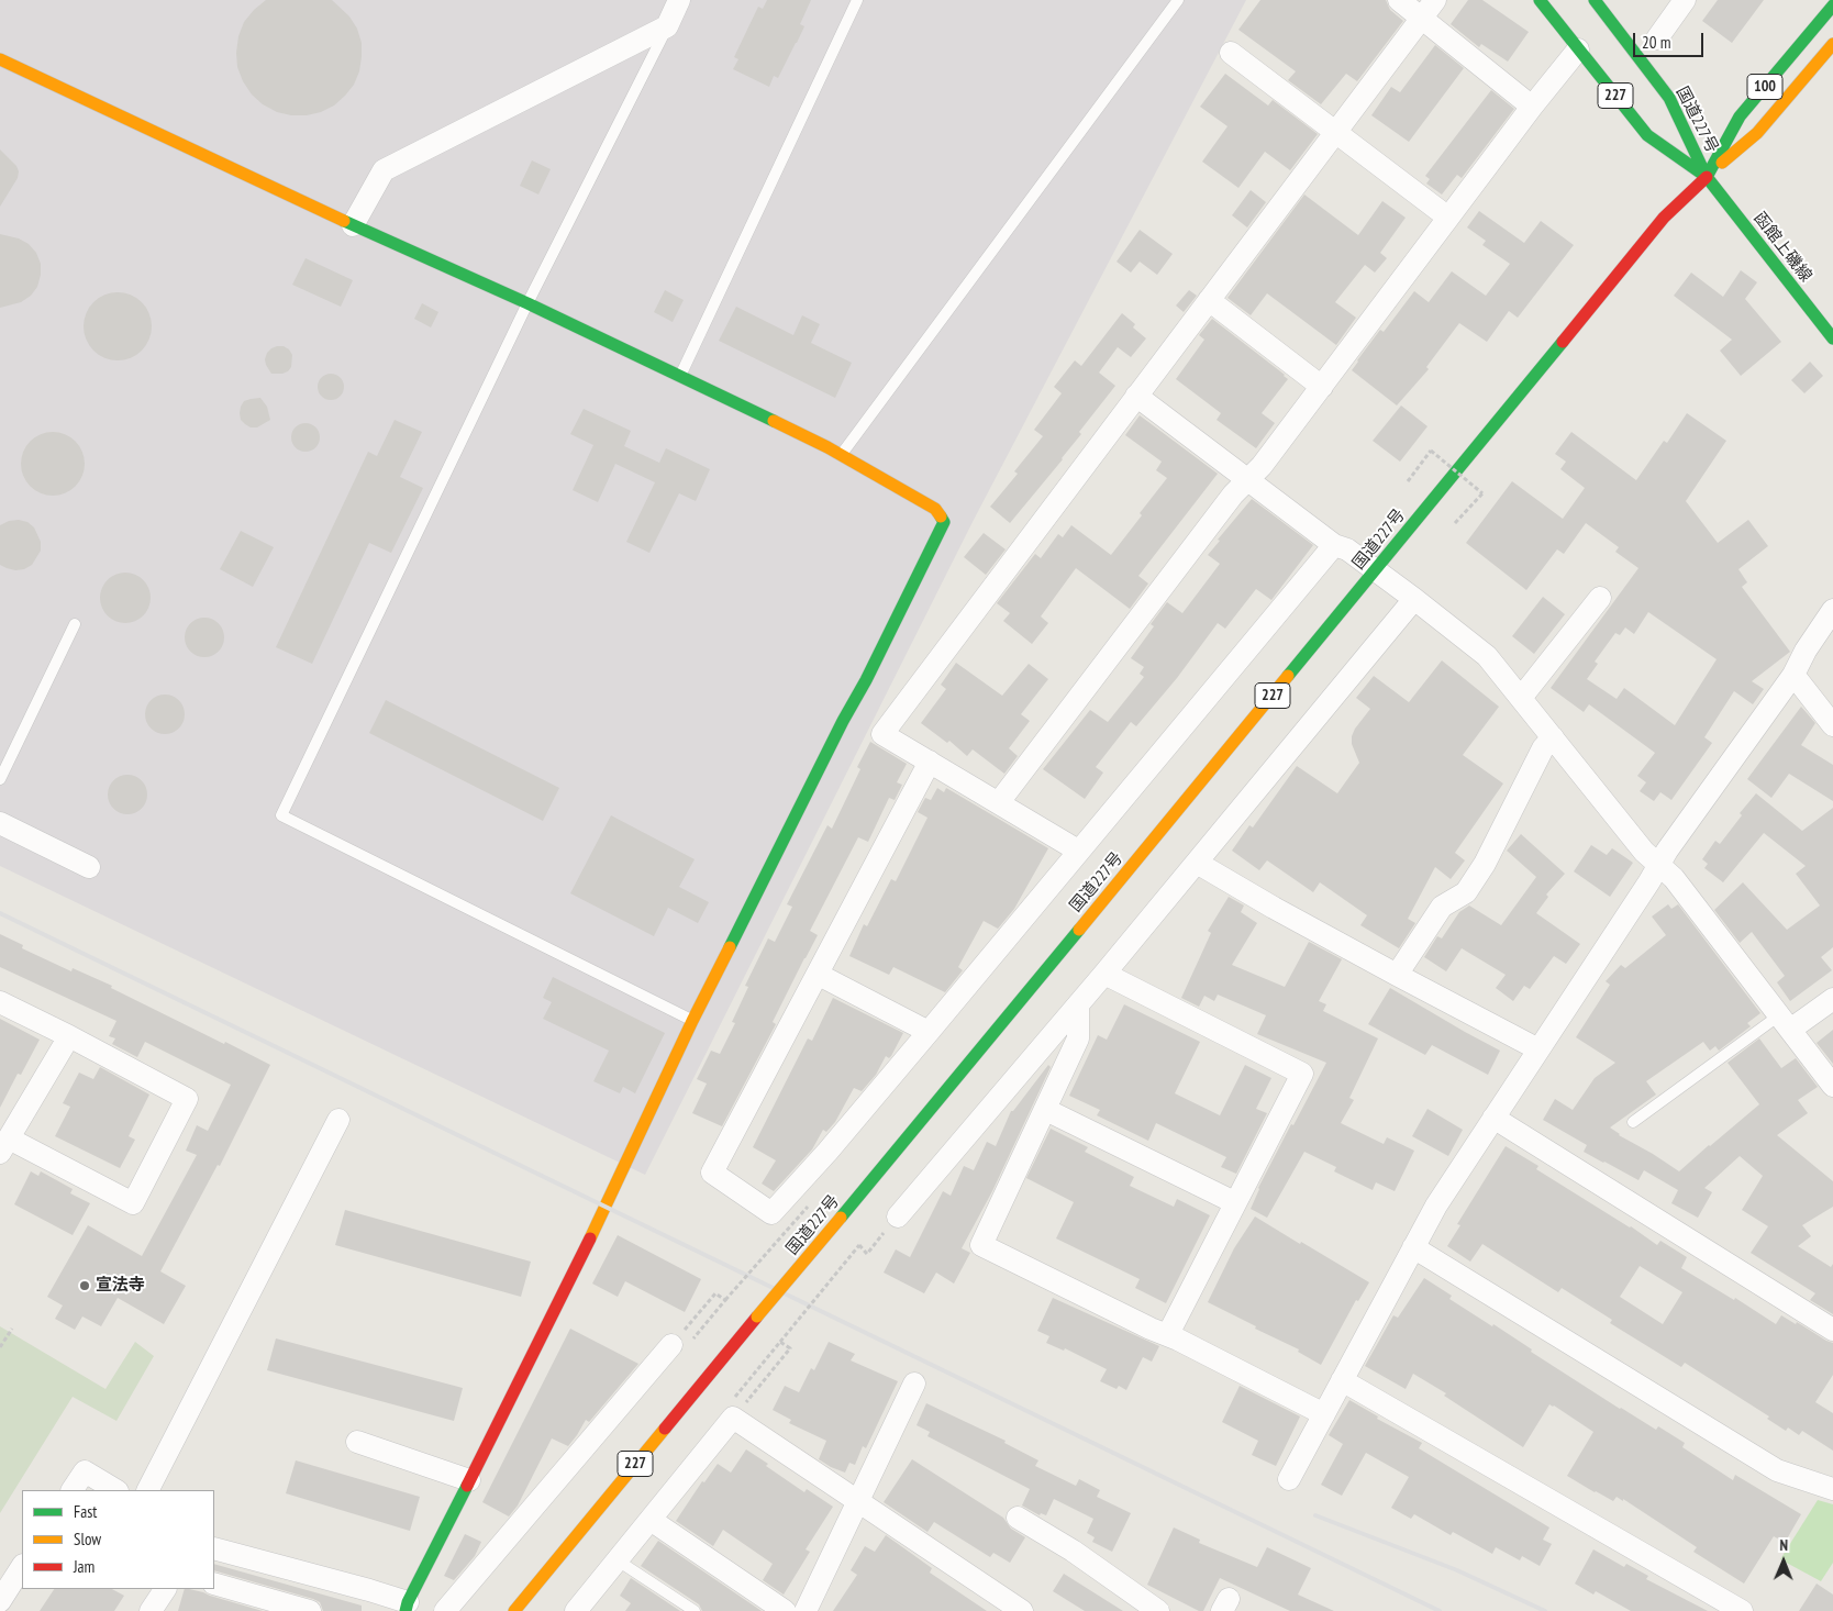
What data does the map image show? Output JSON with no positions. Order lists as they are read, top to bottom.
{
  "streets": {
    "main road": [
      "100",
      "227",
      "国道227号",
      "函館上磯線"
    ]
  },
  "crossings": [
    ["100", "国道227号"],
    ["100", "函館上磯線"],
    ["国道227号", "函館上磯線"]
  ],
  "places": ["宣法寺"],
  "legend": ["Fast", "Slow", "Jam"],
  "scale_bar": "20 m",
  "north": "top"
}
